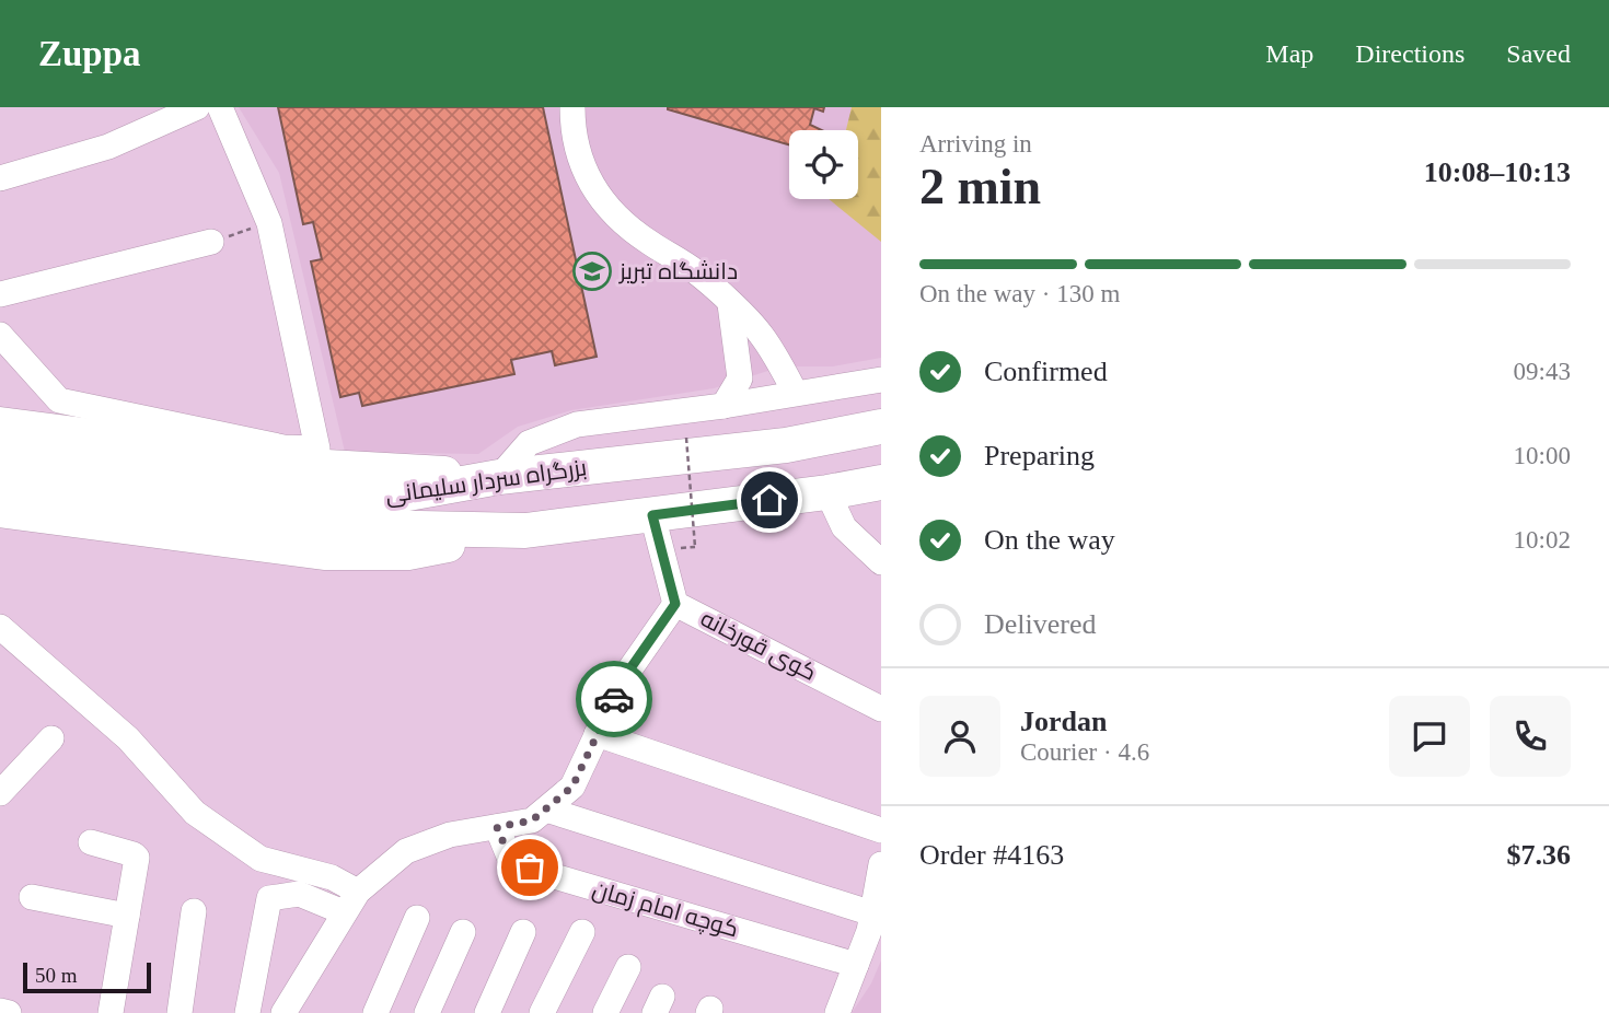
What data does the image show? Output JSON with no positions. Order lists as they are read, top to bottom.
{
  "streets": {
    "highway": ["بزرگراه سردار سلیمانی"],
    "street": ["کوی قورخانه", "کوچه امام زمان"]
  },
  "crossings": [
    ["بزرگراه سردار سلیمانی", "کوی قورخانه"]
  ],
  "places": {
    "school or university": ["دانشگاه تبریز"]
  },
  "scale_bar": "50 m",
  "page": {
    "header": "Zuppa",
    "nav": ["Map", "Directions", "Saved"],
    "heading": ["2 min", "Arriving in", "10:08–10:13"],
    "panel": [
      "Jordan",
      "Courier · 4.6",
      "Order #4163",
      "$7.36"
    ],
    "bar": "On the way · 130 m",
    "list": [
      ["Confirmed", "09:43"],
      ["Preparing", "10:00"],
      ["On the way", "10:02"],
      "Delivered"
    ],
    "scale": "50 m"
  }
}
